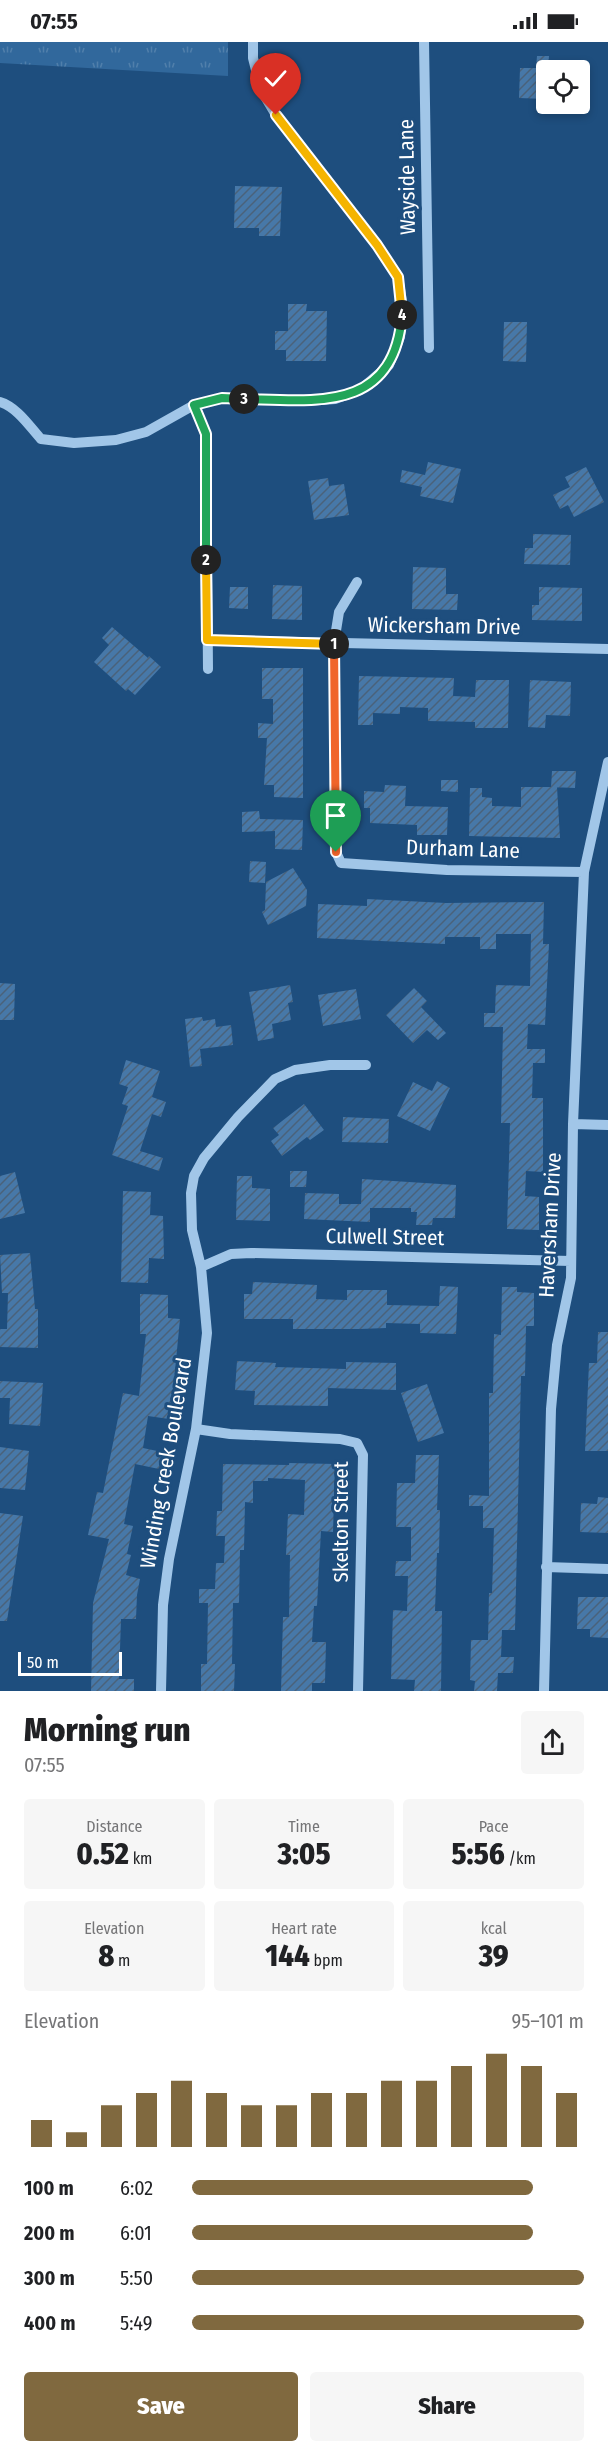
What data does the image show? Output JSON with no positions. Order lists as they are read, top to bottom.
{
  "streets": {
    "street": [
      "Wayside Lane",
      "Wickersham Drive",
      "Durham Lane",
      "Haversham Drive",
      "Culwell Street",
      "Winding Creek Boulevard",
      "Skelton Street"
    ]
  },
  "crossings": [
    ["Wickersham Drive", "Durham Lane"],
    ["Durham Lane", "Haversham Drive"],
    ["Haversham Drive", "Culwell Street"],
    ["Culwell Street", "Winding Creek Boulevard"],
    ["Winding Creek Boulevard", "Skelton Street"]
  ],
  "scale_bar": "50 m",
  "page": {
    "status": "07:55",
    "pins": [
      "4",
      "3",
      "2",
      "1"
    ],
    "scale": "50 m",
    "heading": ["Morning run", "07:55"],
    "stats": [
      ["Distance", "0.52 km"],
      ["Time", "3:05"],
      ["Pace", "5:56 /km"],
      ["Elevation", "8 m"],
      ["Heart rate", "144 bpm"],
      ["kcal", "39"]
    ],
    "chart": ["Elevation", "95–101 m"],
    "list": [
      {
        "name": "100 m",
        "note": "6:02"
      },
      {
        "name": "200 m",
        "note": "6:01"
      },
      {
        "name": "300 m",
        "note": "5:50"
      },
      {
        "name": "400 m",
        "note": "5:49"
      }
    ],
    "buttons": ["Save", "Share"]
  }
}
